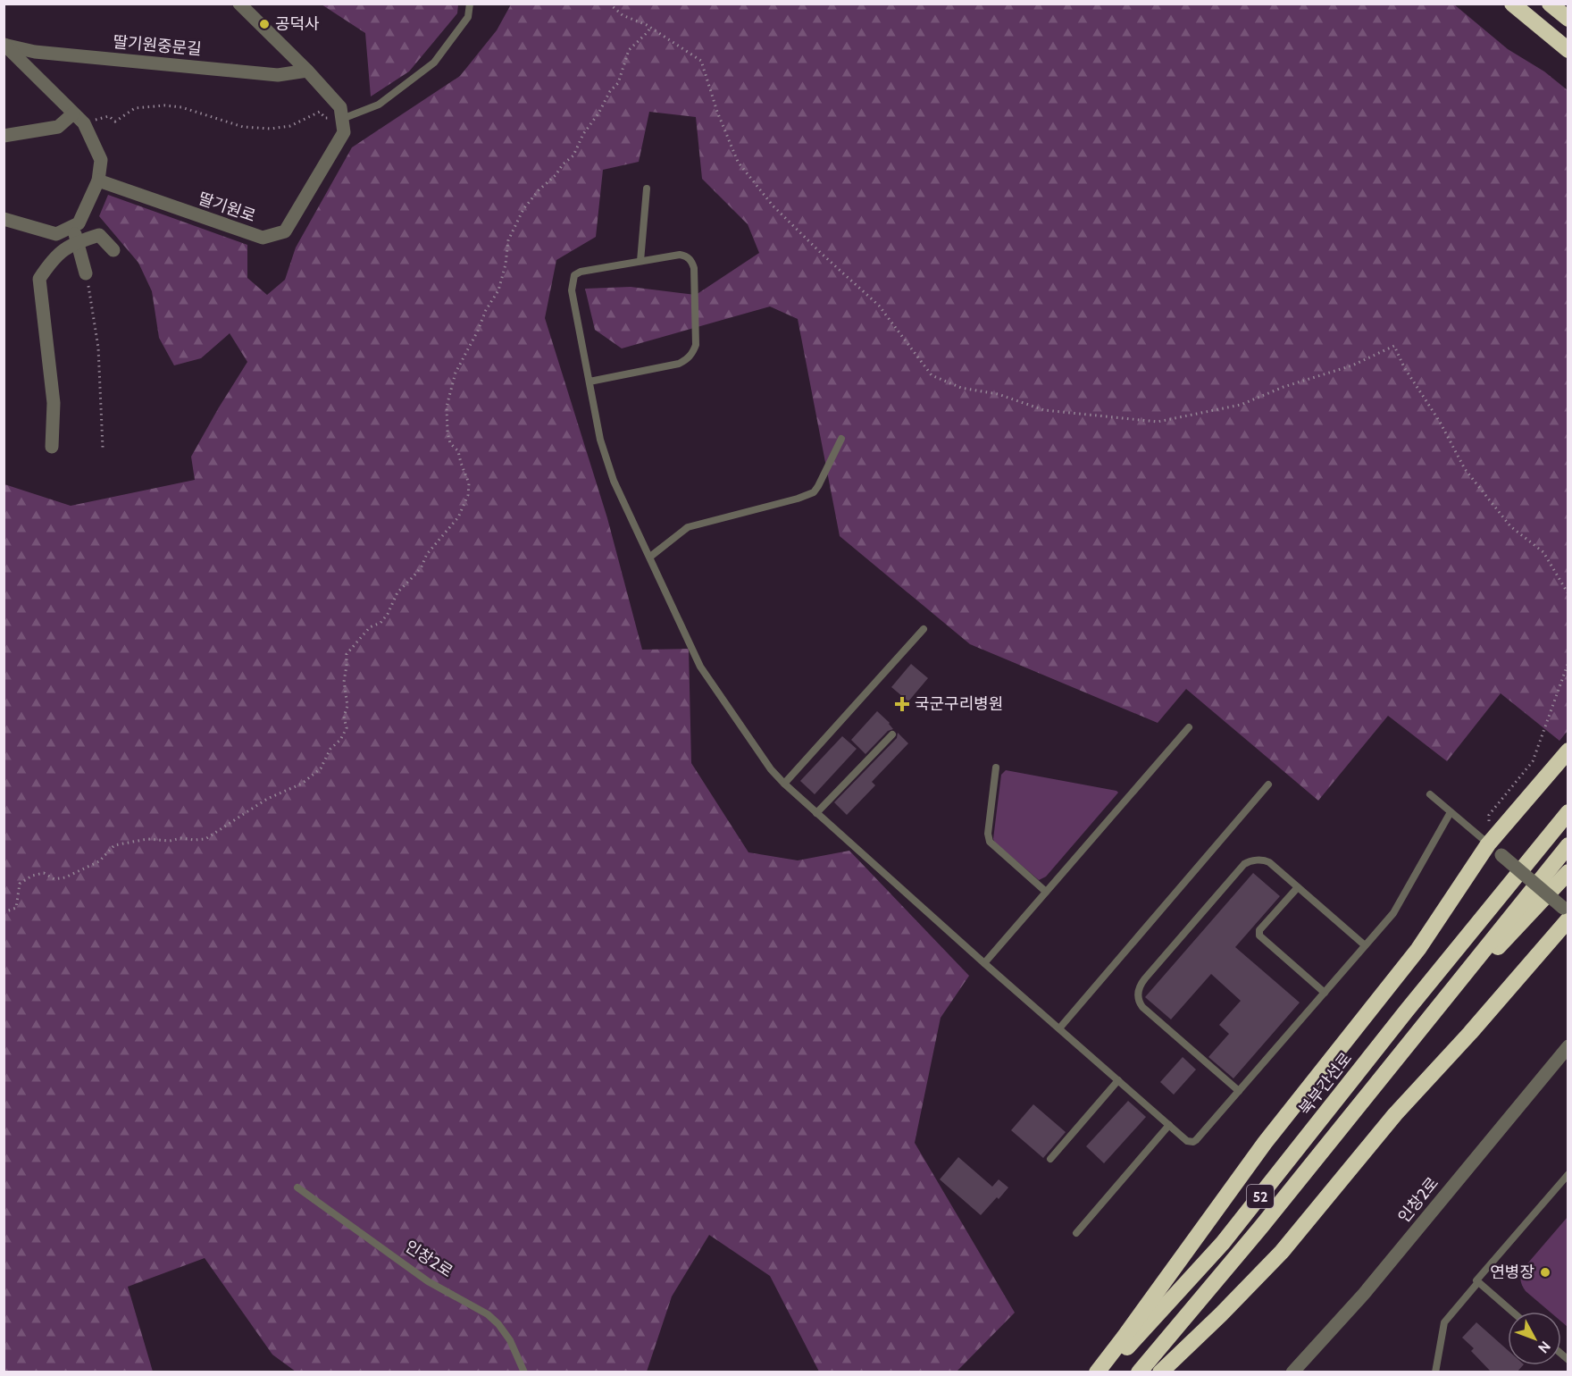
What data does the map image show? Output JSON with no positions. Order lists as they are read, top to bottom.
{
  "streets": {
    "highway": ["북부간선로", "52"],
    "street": ["딸기원중문길", "딸기원로", "인창2로"]
  },
  "places": {
    "other": ["공덕사", "연병장"],
    "health": ["국군구리병원"]
  },
  "north": "bottom right"
}
